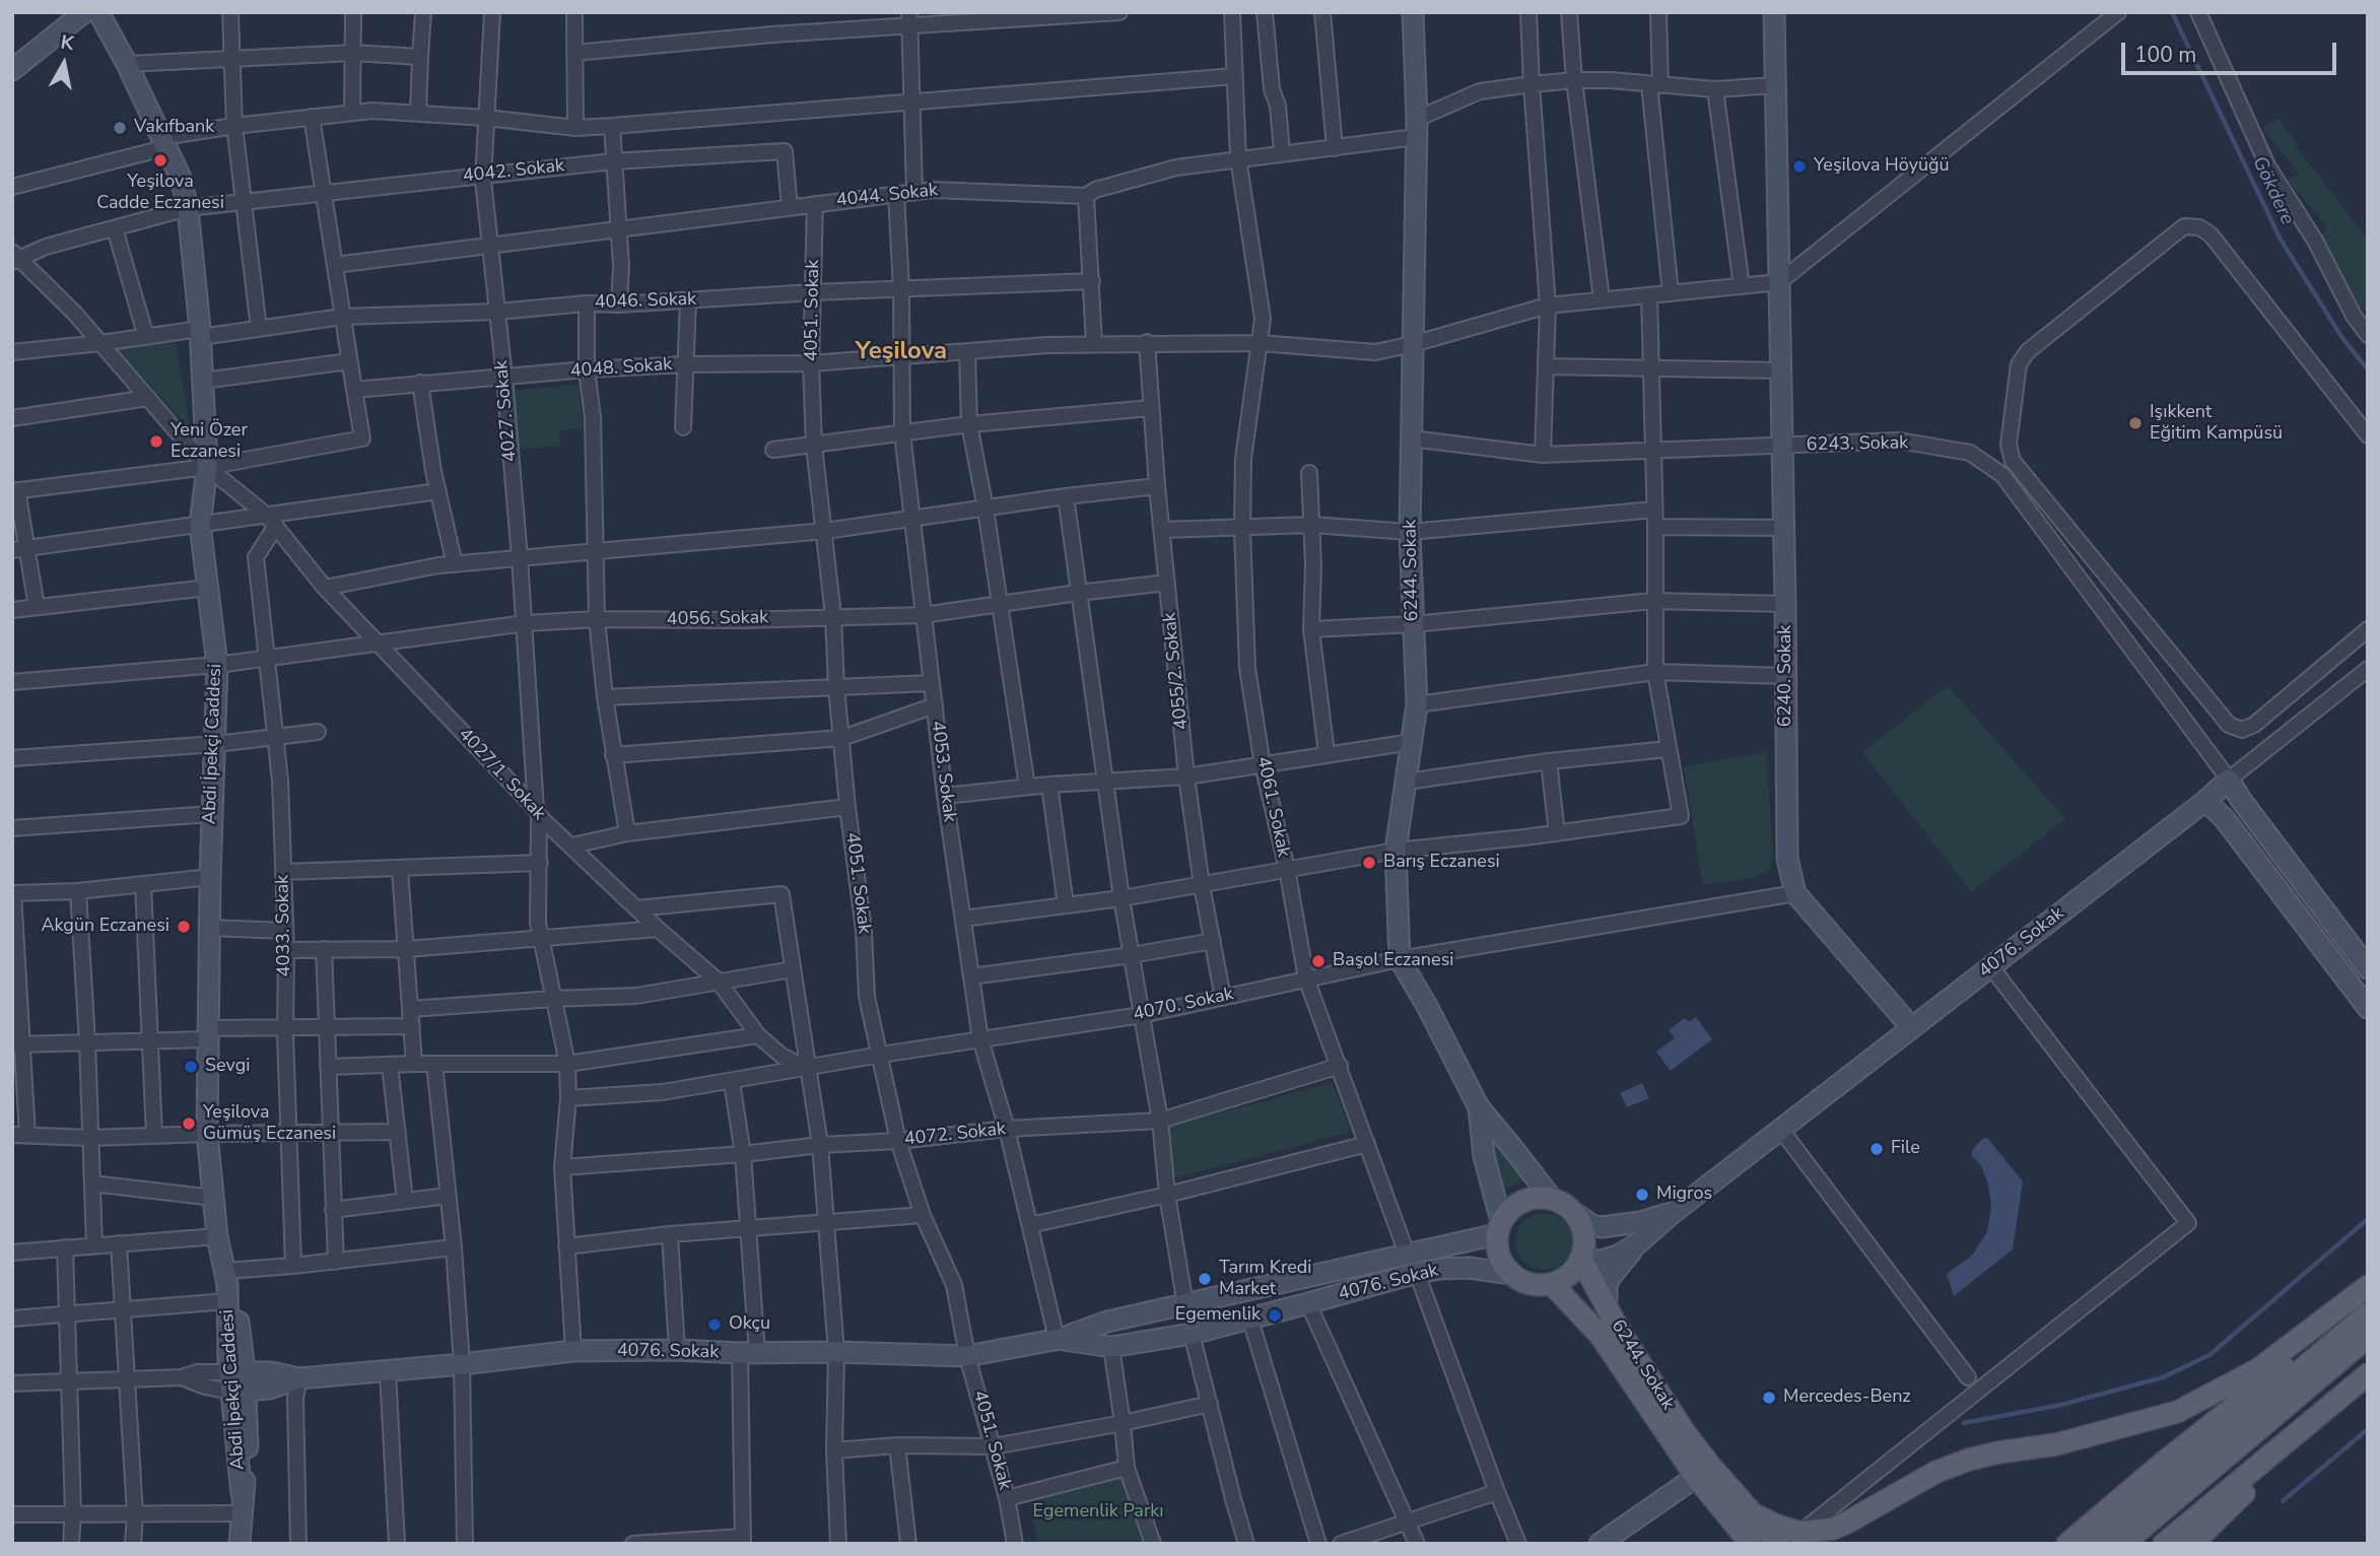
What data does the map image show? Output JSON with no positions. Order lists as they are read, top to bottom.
{
  "streets": {
    "main road": [
      "6244. Sokak",
      "6240. Sokak",
      "Abdi İpekçi Caddesi",
      "4076. Sokak"
    ],
    "street": [
      "4042. Sokak",
      "4044. Sokak",
      "4046. Sokak",
      "4051. Sokak",
      "4048. Sokak",
      "4027. Sokak",
      "6243. Sokak",
      "4056. Sokak",
      "4055/2. Sokak",
      "4053. Sokak",
      "4027/1. Sokak",
      "4061. Sokak",
      "4033. Sokak",
      "4070. Sokak",
      "4072. Sokak"
    ]
  },
  "crossings": [
    ["4042. Sokak", "4044. Sokak"],
    ["4042. Sokak", "4027. Sokak"],
    ["4042. Sokak", "Abdi İpekçi Caddesi"],
    ["4042. Sokak", "4027/1. Sokak"],
    ["4044. Sokak", "4051. Sokak"],
    ["4044. Sokak", "4027. Sokak"],
    ["4044. Sokak", "6244. Sokak"],
    ["4044. Sokak", "6240. Sokak"],
    ["4044. Sokak", "4053. Sokak"],
    ["4044. Sokak", "4061. Sokak"],
    ["4046. Sokak", "4051. Sokak"],
    ["4046. Sokak", "4027. Sokak"],
    ["4046. Sokak", "Abdi İpekçi Caddesi"],
    ["4046. Sokak", "4053. Sokak"],
    ["4046. Sokak", "4027/1. Sokak"],
    ["4051. Sokak", "4048. Sokak"],
    ["4051. Sokak", "4056. Sokak"],
    ["4051. Sokak", "4076. Sokak"],
    ["4051. Sokak", "4070. Sokak"],
    ["4051. Sokak", "4072. Sokak"],
    ["4048. Sokak", "4027. Sokak"],
    ["4048. Sokak", "6244. Sokak"],
    ["4048. Sokak", "4055/2. Sokak"],
    ["4048. Sokak", "6240. Sokak"],
    ["4048. Sokak", "4053. Sokak"],
    ["4048. Sokak", "4061. Sokak"],
    ["4027. Sokak", "4056. Sokak"],
    ["4027. Sokak", "4027/1. Sokak"],
    ["4027. Sokak", "4076. Sokak"],
    ["4027. Sokak", "4070. Sokak"],
    ["4027. Sokak", "4072. Sokak"],
    ["6243. Sokak", "6244. Sokak"],
    ["6243. Sokak", "6240. Sokak"],
    ["6243. Sokak", "4076. Sokak"],
    ["6244. Sokak", "4076. Sokak"],
    ["6244. Sokak", "4070. Sokak"],
    ["4056. Sokak", "4055/2. Sokak"],
    ["4056. Sokak", "Abdi İpekçi Caddesi"],
    ["4056. Sokak", "4053. Sokak"],
    ["4056. Sokak", "4027/1. Sokak"],
    ["4056. Sokak", "4033. Sokak"],
    ["4055/2. Sokak", "4070. Sokak"],
    ["6240. Sokak", "4076. Sokak"],
    ["6240. Sokak", "4070. Sokak"],
    ["Abdi İpekçi Caddesi", "4027/1. Sokak"],
    ["Abdi İpekçi Caddesi", "4076. Sokak"],
    ["4053. Sokak", "4076. Sokak"],
    ["4053. Sokak", "4070. Sokak"],
    ["4053. Sokak", "4072. Sokak"],
    ["4027/1. Sokak", "4033. Sokak"],
    ["4027/1. Sokak", "4070. Sokak"],
    ["4061. Sokak", "4076. Sokak"],
    ["4061. Sokak", "4070. Sokak"],
    ["4061. Sokak", "4072. Sokak"]
  ],
  "districts": ["Yeşilova"],
  "water": ["Gökdere"],
  "parks": ["Egemenlik Parkı"],
  "places": [
    "Vakıfbank",
    "Yeşilova Cadde Eczanesi",
    "Yeşilova Höyüğü",
    "Işıkkent Eğitim Kampüsü",
    "Yeni Özer Eczanesi",
    "Barış Eczanesi",
    "Akgün Eczanesi",
    "Başol Eczanesi",
    "Sevgi",
    "Yeşilova Gümüş Eczanesi",
    "File",
    "Migros",
    "Tarım Kredi Market",
    "Egemenlik",
    "Okçu",
    "Mercedes-Benz"
  ],
  "scale_bar": "100 m",
  "north": "top"
}
